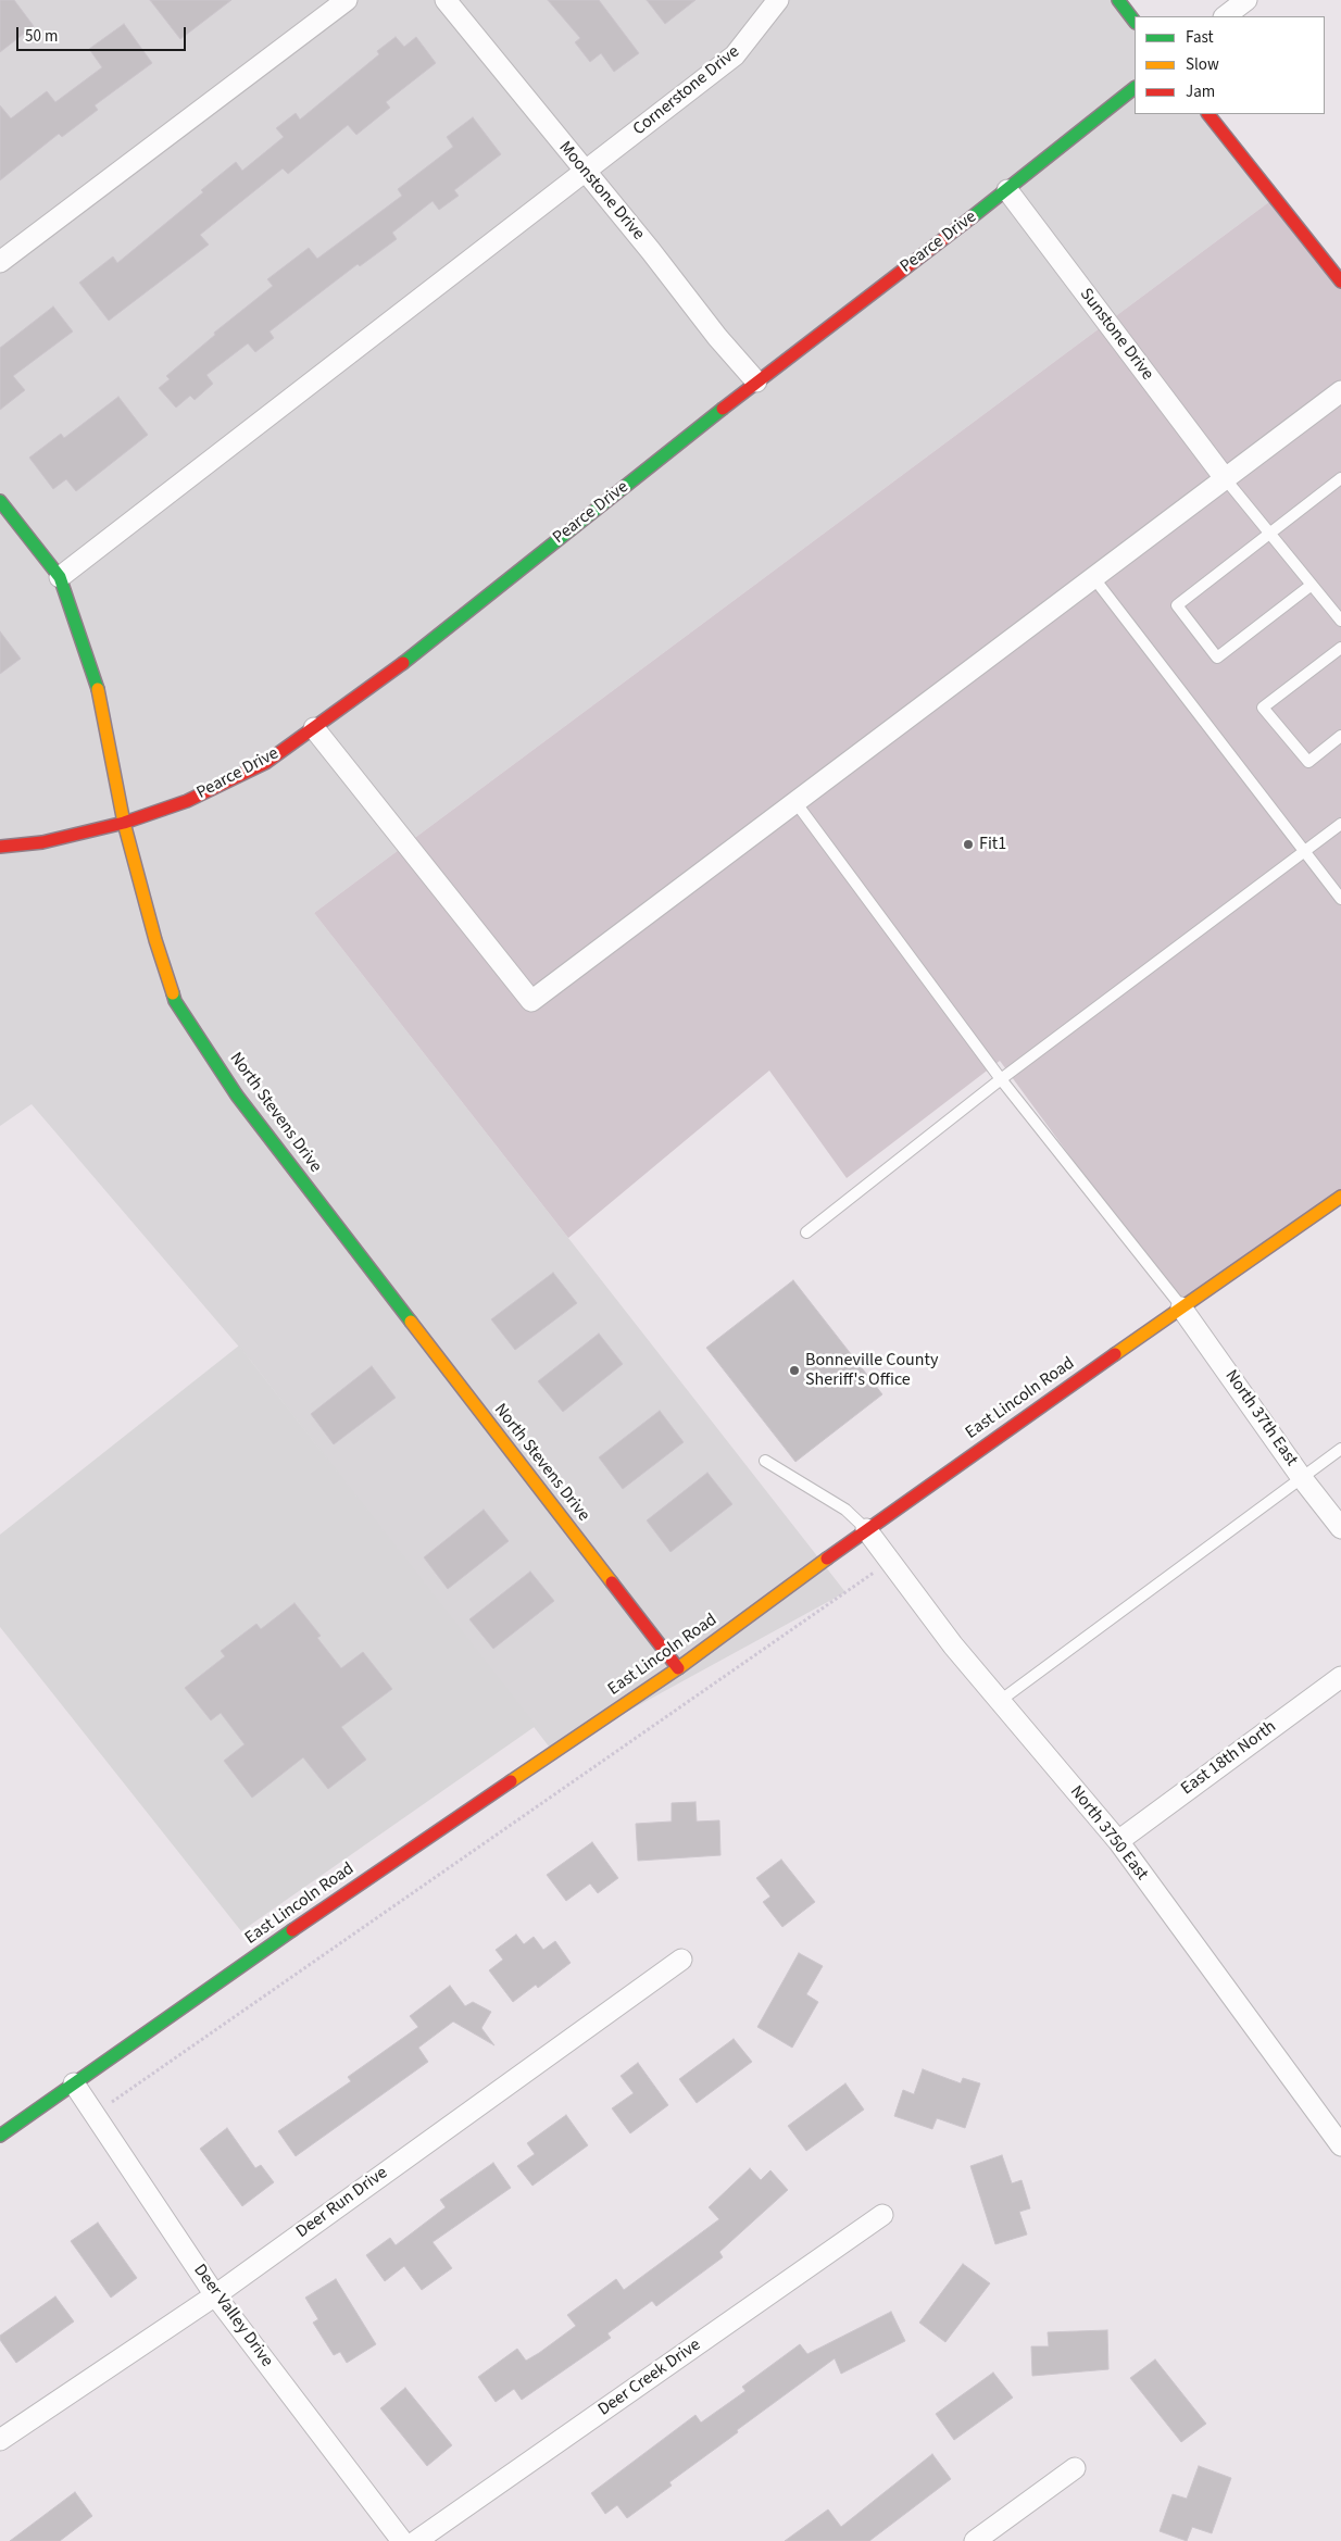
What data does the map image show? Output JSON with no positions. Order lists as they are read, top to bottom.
{
  "streets": {
    "street": [
      "Cornerstone Drive",
      "Moonstone Drive",
      "Pearce Drive",
      "Sunstone Drive",
      "North Stevens Drive",
      "East Lincoln Road",
      "North 37th East",
      "East 18th North",
      "North 3750 East",
      "Deer Run Drive",
      "Deer Valley Drive",
      "Deer Creek Drive"
    ]
  },
  "crossings": [
    ["Cornerstone Drive", "Moonstone Drive"],
    ["Cornerstone Drive", "North Stevens Drive"],
    ["Moonstone Drive", "Pearce Drive"],
    ["Pearce Drive", "Sunstone Drive"],
    ["Pearce Drive", "North Stevens Drive"],
    ["North Stevens Drive", "East Lincoln Road"],
    ["East Lincoln Road", "North 37th East"],
    ["East Lincoln Road", "North 3750 East"],
    ["East Lincoln Road", "Deer Valley Drive"],
    ["East 18th North", "North 3750 East"],
    ["Deer Run Drive", "Deer Valley Drive"]
  ],
  "places": ["Fit1", "Bonneville County Sheriff's Office"],
  "legend": ["Fast", "Slow", "Jam"],
  "scale_bar": "50 m"
}
